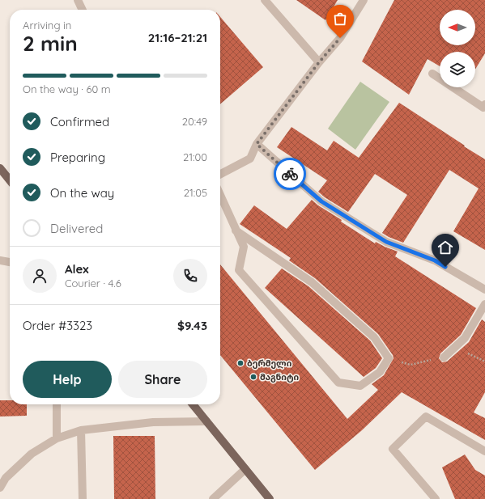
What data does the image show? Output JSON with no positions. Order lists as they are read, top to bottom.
{
  "places": ["ბერმელი", "მაგნიტი"],
  "north": "left",
  "page": {
    "heading": ["2 min", "Arriving in", "21:16–21:21"],
    "panel": [
      "Alex",
      "Courier · 4.6",
      "Order #3323",
      "$9.43"
    ],
    "bar": "On the way · 60 m",
    "list": [
      ["Confirmed", "20:49"],
      ["Preparing", "21:00"],
      ["On the way", "21:05"],
      "Delivered"
    ],
    "buttons": ["Help", "Share"]
  }
}
